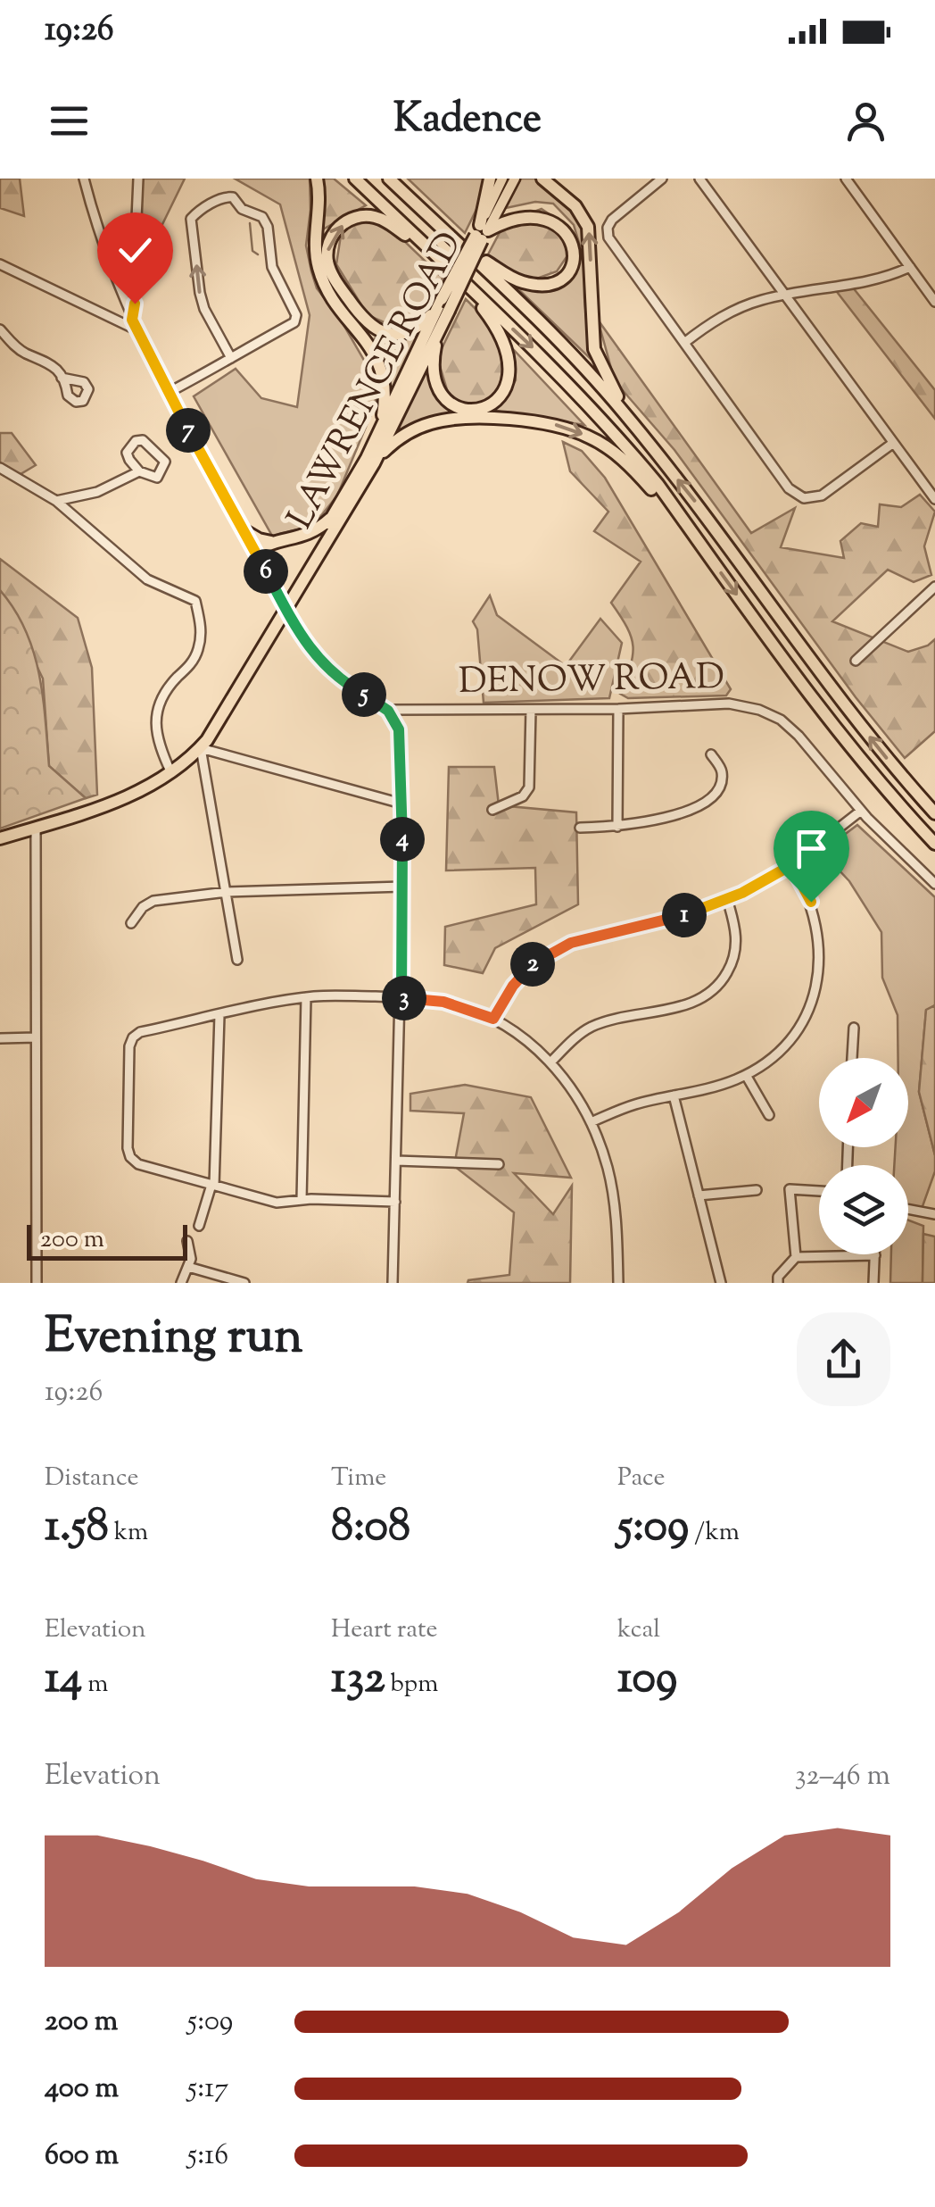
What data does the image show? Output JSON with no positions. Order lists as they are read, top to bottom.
{
  "streets": {
    "highway": ["LAWRENCE ROAD"],
    "street": ["DENOW ROAD"]
  },
  "scale_bar": "200 m",
  "north": "bottom left",
  "page": {
    "status": "19:26",
    "header": "Kadence",
    "pins": [
      "7",
      "6",
      "5",
      "4",
      "1",
      "2",
      "3"
    ],
    "scale": "200 m",
    "heading": ["Evening run", "19:26"],
    "stats": [
      ["Distance", "1.58 km"],
      ["Time", "8:08"],
      ["Pace", "5:09 /km"],
      ["Elevation", "14 m"],
      ["Heart rate", "132 bpm"],
      ["kcal", "109"]
    ],
    "chart": ["Elevation", "32–46 m"],
    "list": [
      {
        "name": "200 m",
        "note": "5:09"
      },
      {
        "name": "400 m",
        "note": "5:17"
      },
      {
        "name": "600 m",
        "note": "5:16"
      }
    ]
  }
}
